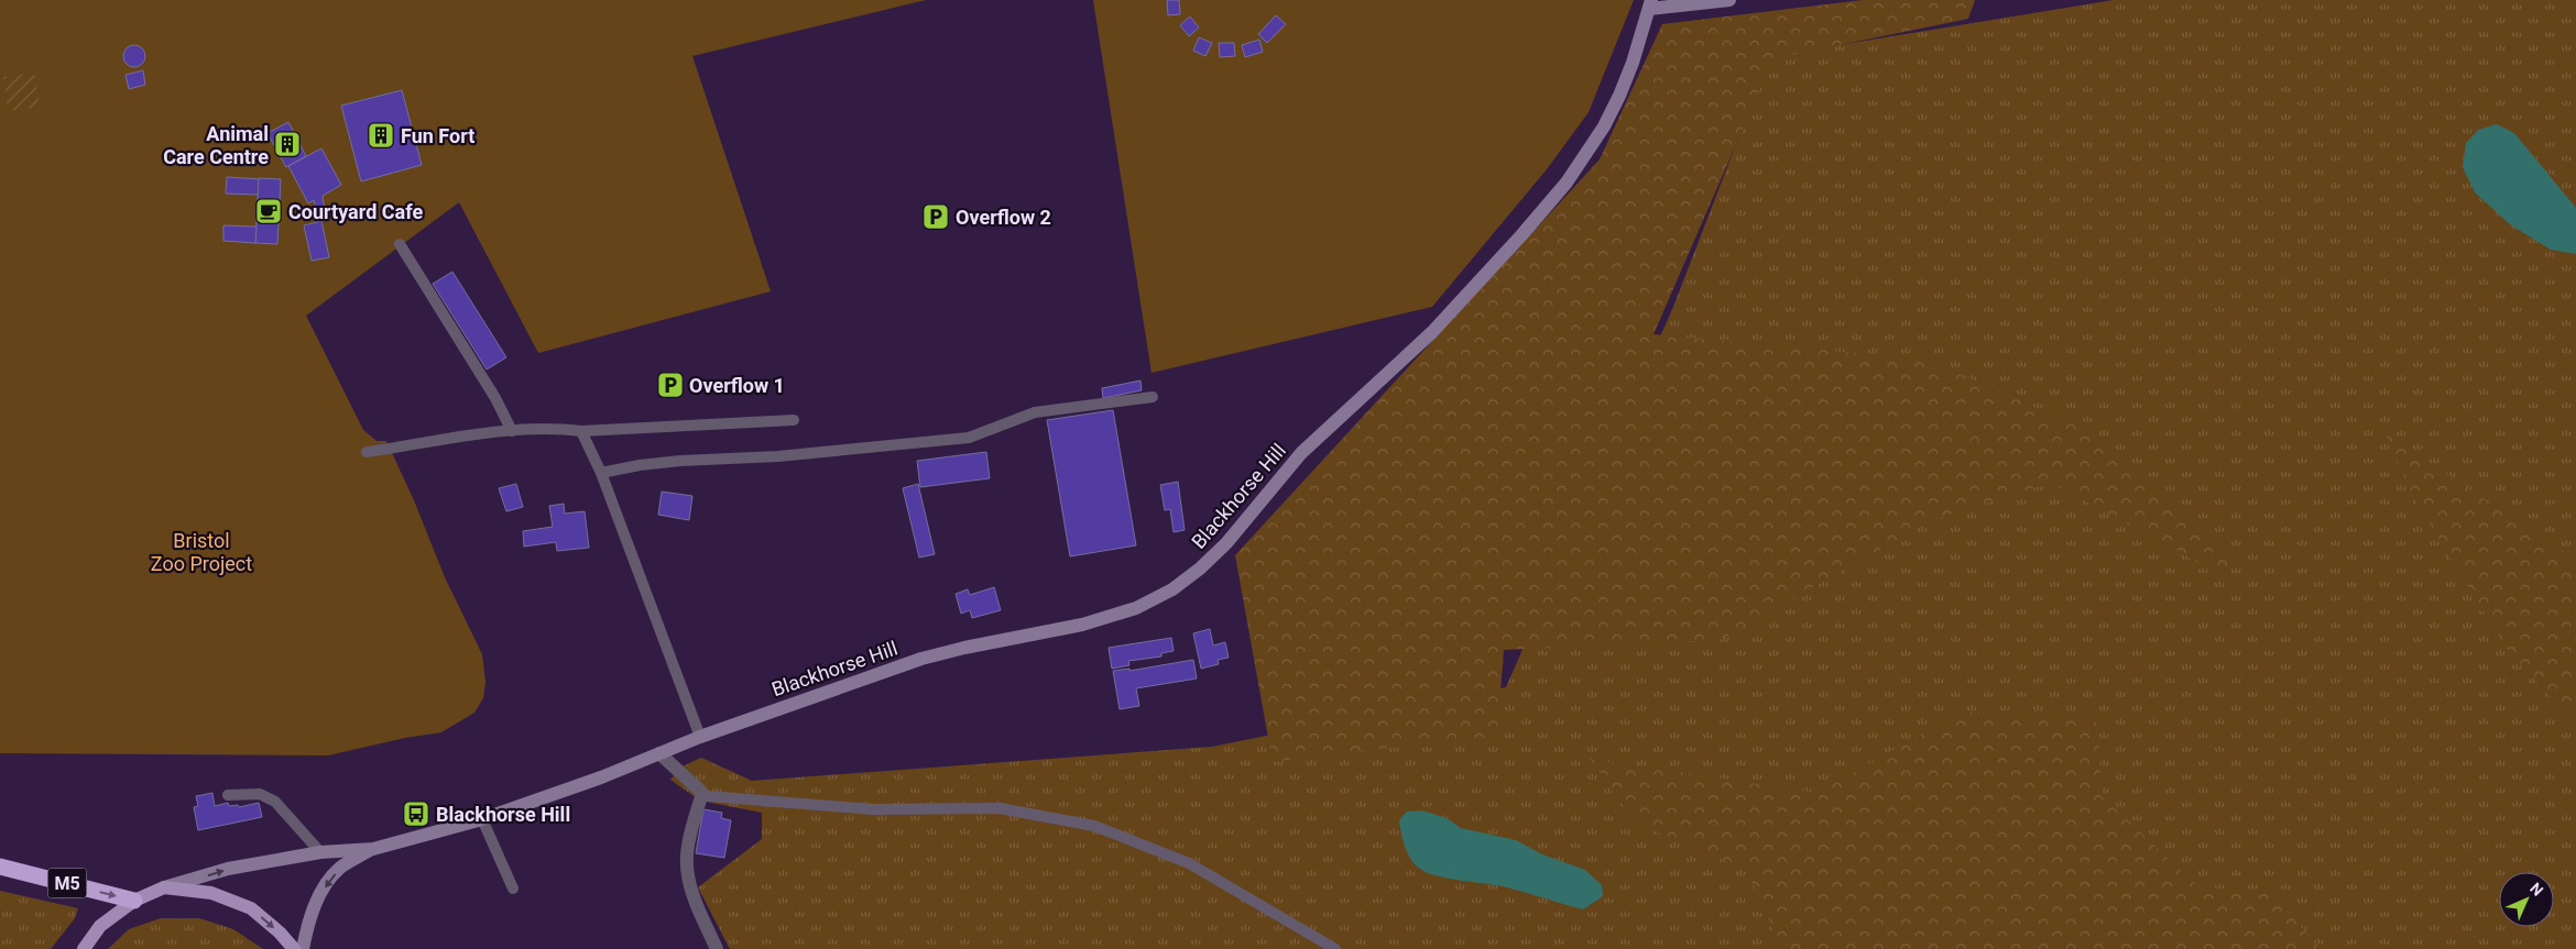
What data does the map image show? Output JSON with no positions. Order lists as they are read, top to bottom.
{
  "streets": {
    "highway": ["M5"],
    "main road": ["Blackhorse Hill"]
  },
  "parks": ["Bristol Zoo Project"],
  "places": {
    "building": ["Fun Fort", "Animal Care Centre"],
    "cafe": ["Courtyard Cafe"],
    "parking": ["Overflow 2", "Overflow 1"],
    "bus stop": ["Blackhorse Hill"]
  },
  "north": "top right"
}
